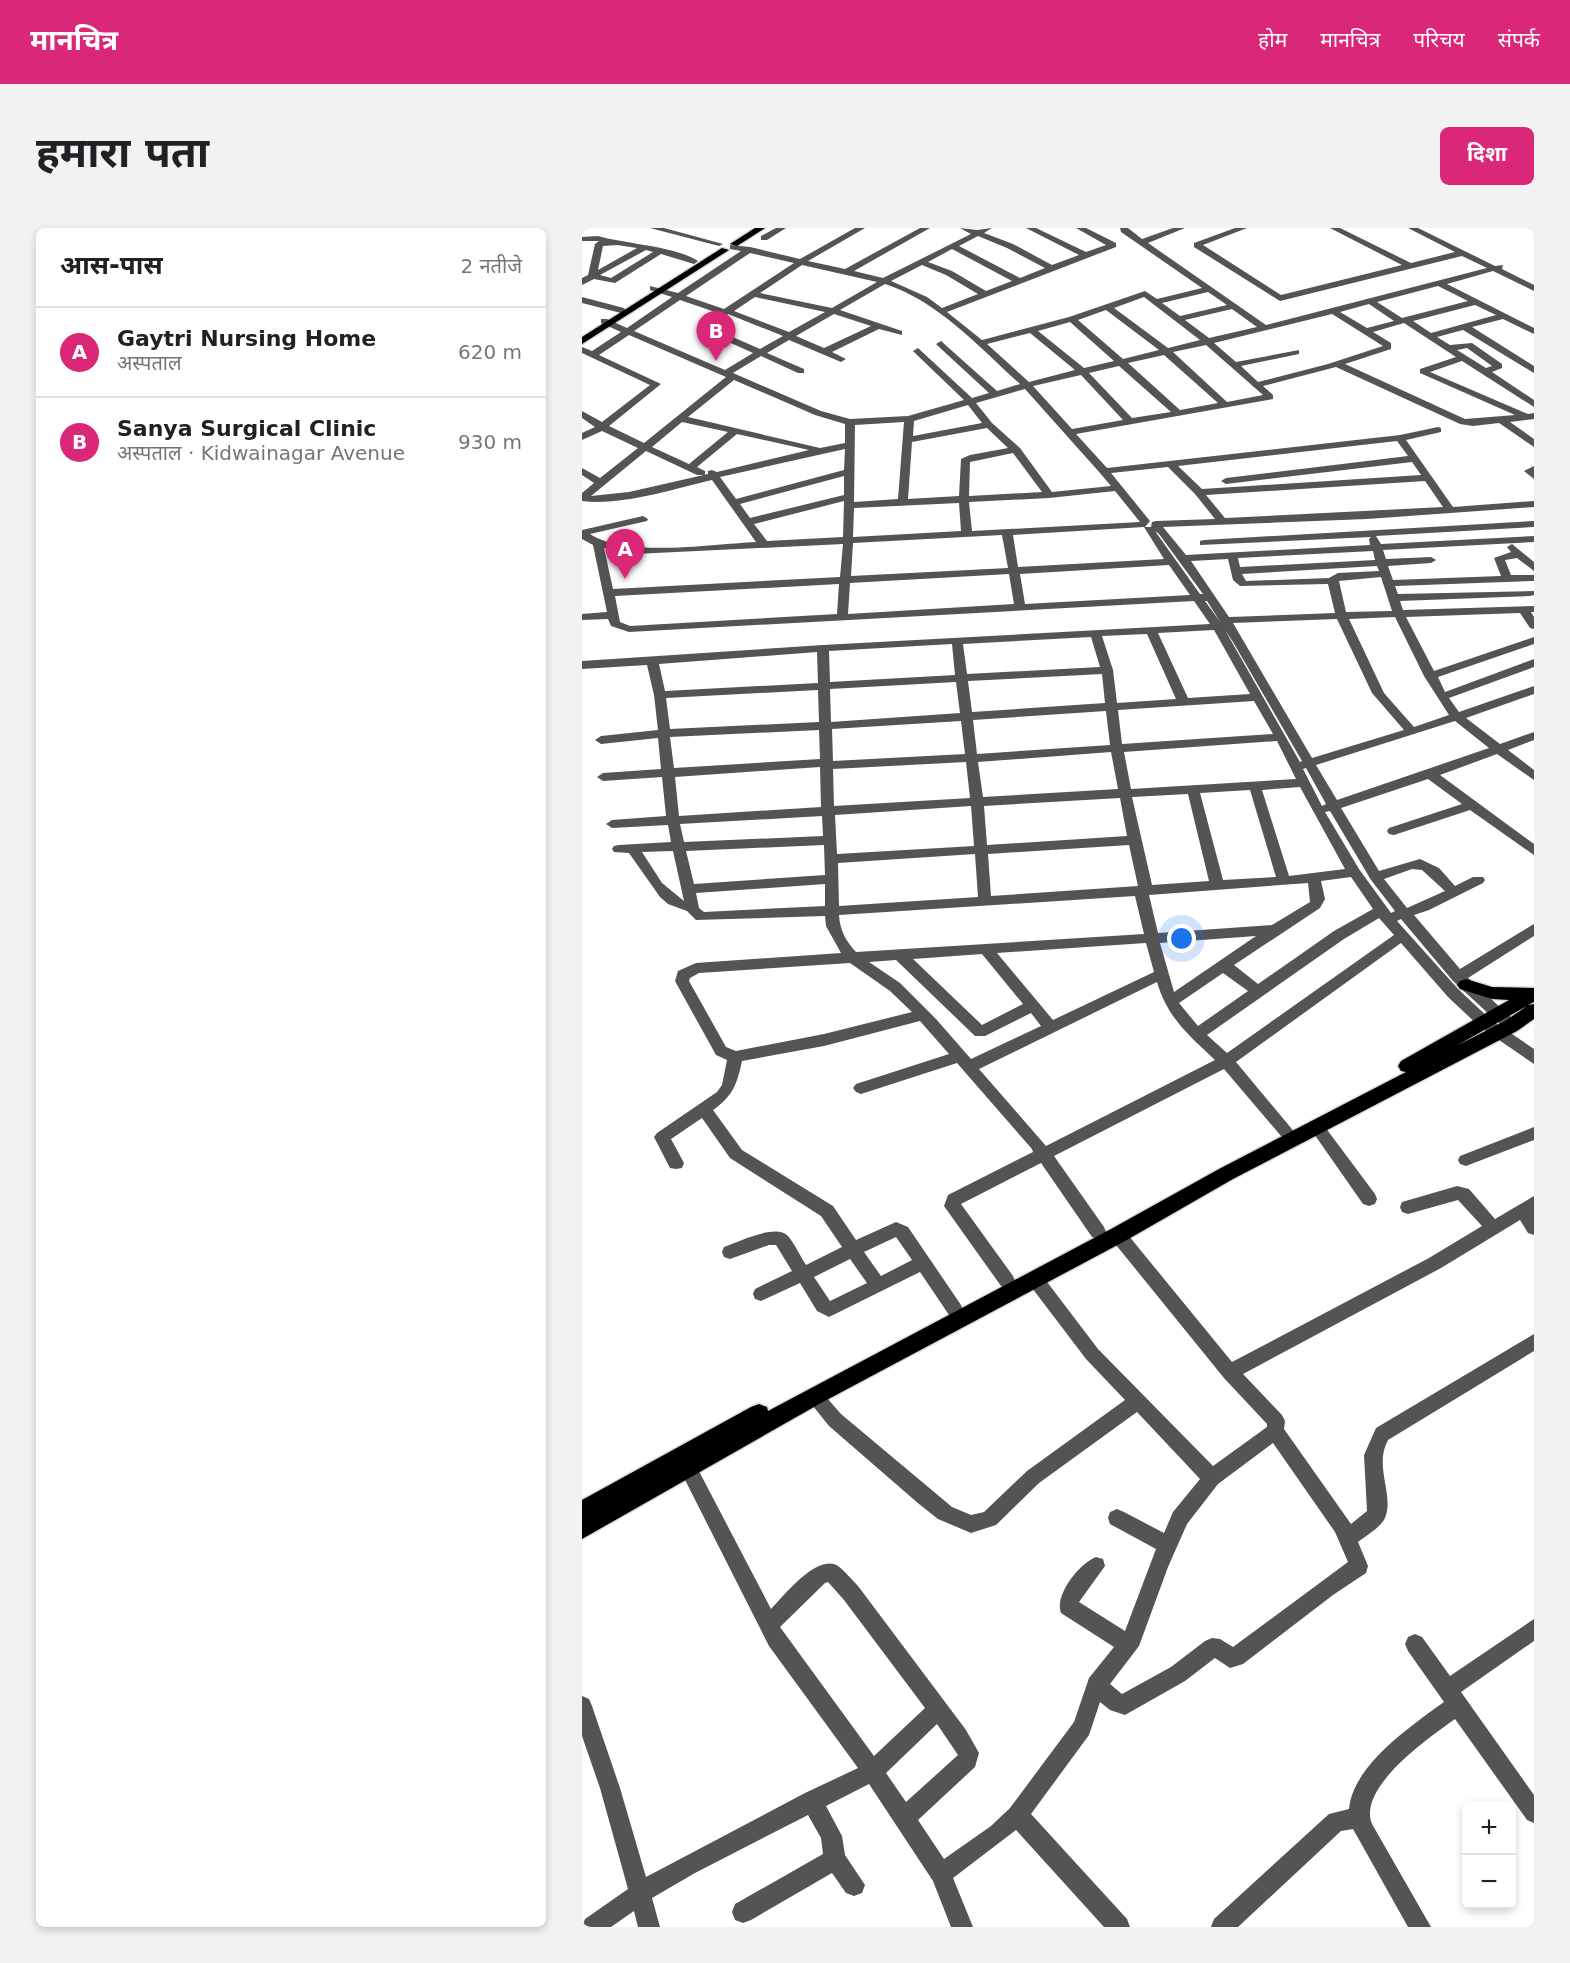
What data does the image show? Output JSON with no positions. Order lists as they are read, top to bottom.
{
  "page": {
    "header": "मानचित्र",
    "nav": [
      "होम",
      "मानचित्र",
      "परिचय",
      "संपर्क"
    ],
    "buttons": "दिशा",
    "title": "हमारा पता",
    "heading": ["आस-पास", "2 नतीजे"],
    "list": [
      {
        "mark": "A",
        "name": "Gaytri Nursing Home",
        "note": "अस्पताल",
        "value": "620 m"
      },
      {
        "mark": "B",
        "name": "Sanya Surgical Clinic",
        "note": "अस्पताल · Kidwainagar Avenue",
        "value": "930 m"
      }
    ],
    "pins": ["B", "A"],
    "map_buttons": ["+", "−"]
  }
}
